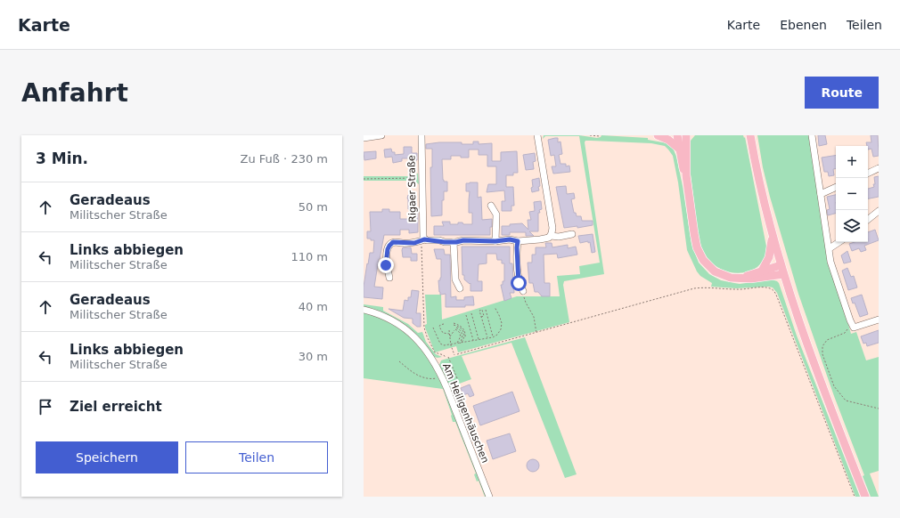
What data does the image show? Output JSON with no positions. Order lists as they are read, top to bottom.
{
  "streets": {
    "street": ["Rigaer Straße", "Am Heiligenhäuschen"]
  },
  "page": {
    "header": "Karte",
    "nav": ["Karte", "Ebenen", "Teilen"],
    "buttons": [
      "Route",
      ["Speichern", "Teilen"]
    ],
    "title": "Anfahrt",
    "heading": ["3 Min.", "Zu Fuß · 230 m"],
    "map_buttons": ["+", "−"],
    "list": [
      ["Geradeaus", "Militscher Straße", "50 m"],
      ["Links abbiegen", "Militscher Straße", "110 m"],
      ["Geradeaus", "Militscher Straße", "40 m"],
      ["Links abbiegen", "Militscher Straße", "30 m"],
      "Ziel erreicht"
    ]
  }
}
